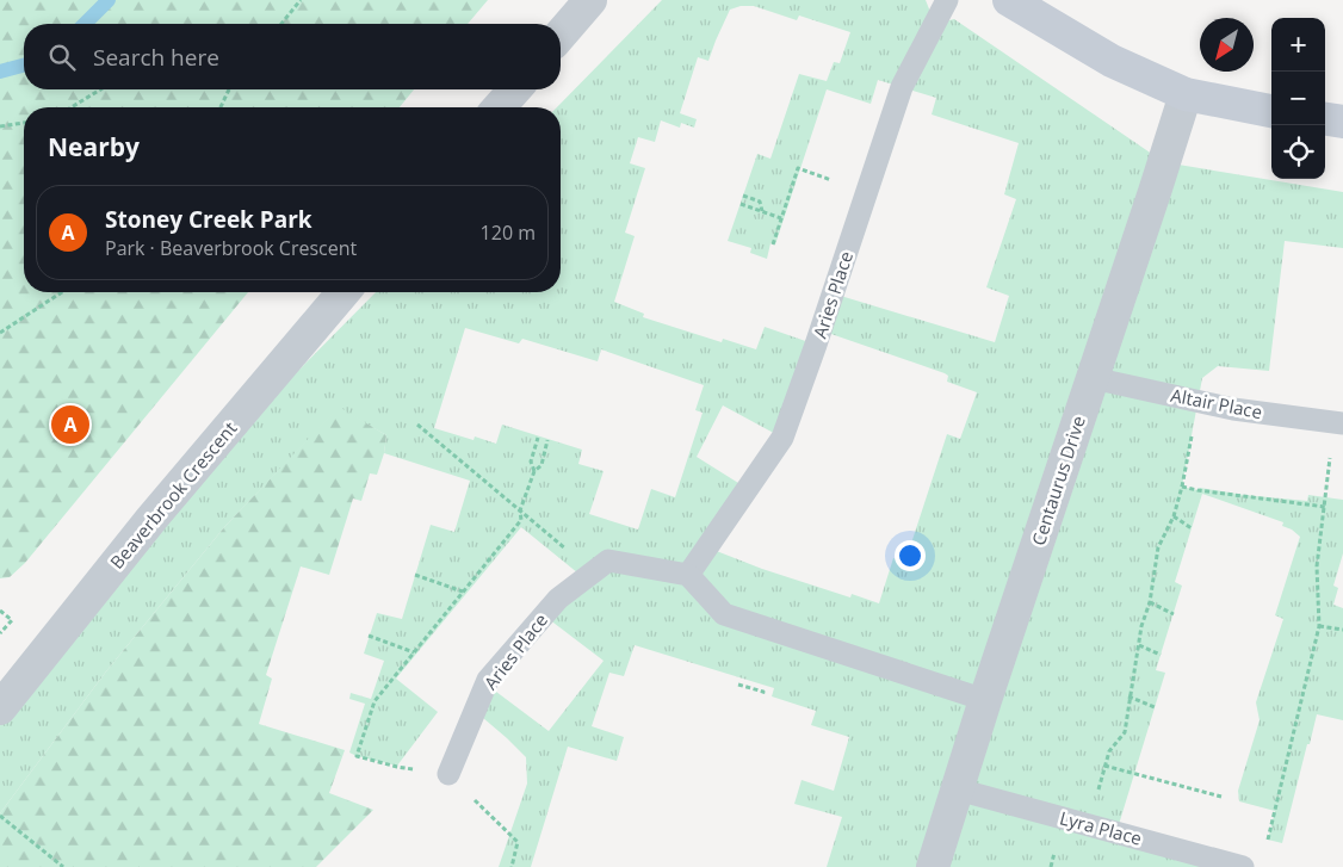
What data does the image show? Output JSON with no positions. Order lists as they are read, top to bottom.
{
  "streets": {
    "street": ["Centaurus Drive", "Beaverbrook Crescent"],
    "lane": ["Aries Place", "Altair Place", "Lyra Place"]
  },
  "crossings": [
    ["Altair Place", "Centaurus Drive"],
    ["Centaurus Drive", "Lyra Place"]
  ],
  "north": "bottom left",
  "page": {
    "map_buttons": ["+", "−"],
    "search": "Search here",
    "heading": "Nearby",
    "list": [
      {
        "mark": "A",
        "name": "Stoney Creek Park",
        "note": "Park · Beaverbrook Crescent",
        "value": "120 m"
      }
    ],
    "pins": "A"
  }
}
